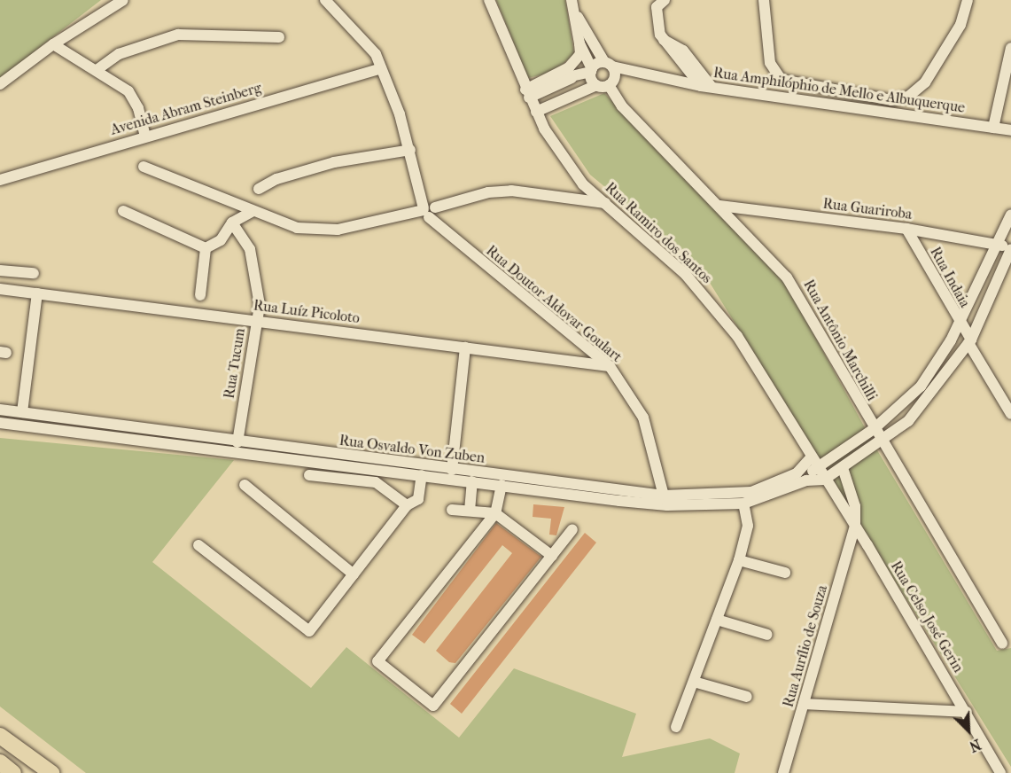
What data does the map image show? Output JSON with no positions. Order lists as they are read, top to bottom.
{
  "streets": {
    "street": [
      "Rua Amphilóphio de Mello e Albuquerque",
      "Avenida Abram Steinberg",
      "Rua Guariroba",
      "Rua Ramiro dos Santos",
      "Rua Indaia",
      "Rua Doutor Aldovar Goulart",
      "Rua Luíz Picoloto",
      "Rua Antônio Marchilli",
      "Rua Tucum",
      "Rua Osvaldo Von Zuben",
      "Rua Celso José Gerin",
      "Rua Aurílio de Souza"
    ]
  },
  "crossings": [
    ["Rua Amphilóphio de Mello e Albuquerque", "Rua Antônio Marchilli"],
    ["Avenida Abram Steinberg", "Rua Doutor Aldovar Goulart"],
    ["Rua Guariroba", "Rua Indaia"],
    ["Rua Guariroba", "Rua Antônio Marchilli"],
    ["Rua Guariroba", "Rua Osvaldo Von Zuben"],
    ["Rua Ramiro dos Santos", "Rua Osvaldo Von Zuben"],
    ["Rua Ramiro dos Santos", "Rua Celso José Gerin"],
    ["Rua Indaia", "Rua Osvaldo Von Zuben"],
    ["Rua Doutor Aldovar Goulart", "Rua Luíz Picoloto"],
    ["Rua Doutor Aldovar Goulart", "Rua Osvaldo Von Zuben"],
    ["Rua Luíz Picoloto", "Rua Tucum"],
    ["Rua Antônio Marchilli", "Rua Osvaldo Von Zuben"],
    ["Rua Tucum", "Rua Osvaldo Von Zuben"],
    ["Rua Osvaldo Von Zuben", "Rua Celso José Gerin"],
    ["Rua Celso José Gerin", "Rua Aurílio de Souza"]
  ],
  "north": "bottom right"
}
